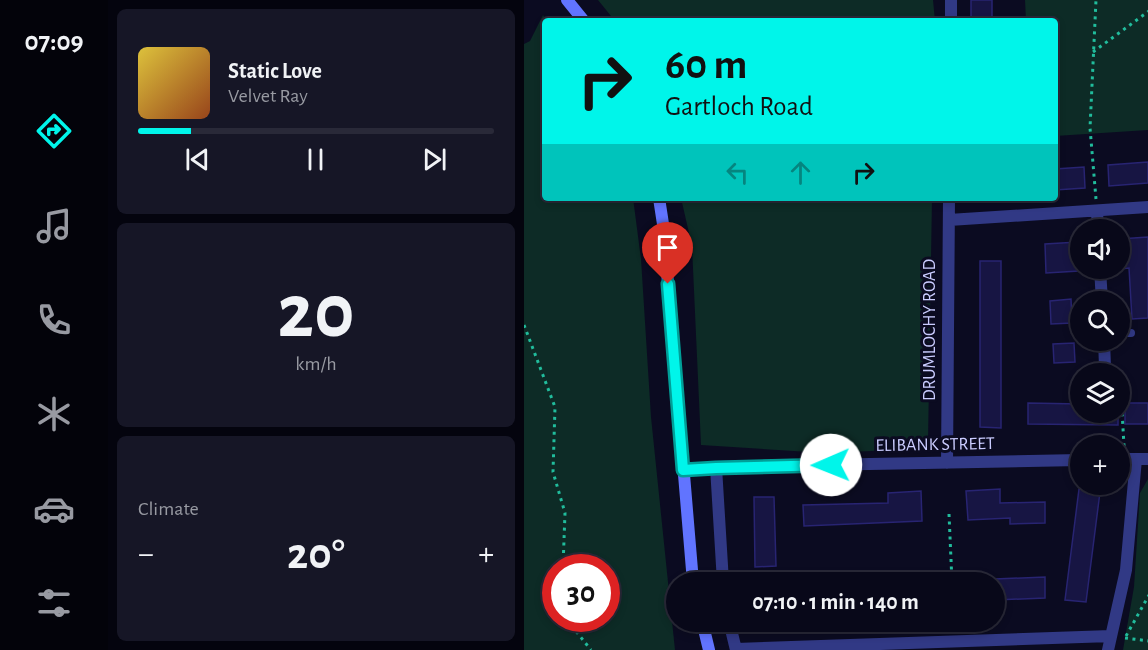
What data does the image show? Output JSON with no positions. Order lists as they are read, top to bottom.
{
  "streets": {
    "street": ["DRUMLOCHY ROAD", "ELIBANK STREET"]
  },
  "crossings": [
    ["DRUMLOCHY ROAD", "ELIBANK STREET"]
  ],
  "page": {
    "tabs": "07:09",
    "turn": ["60 m", "Gartloch Road"],
    "song": ["Static Love", "Velvet Ray"],
    "map_buttons": "+",
    "tile": [
      ["20", "km/h"],
      "Climate"
    ],
    "heat": ["−", "20°", "+"],
    "limit": "30",
    "trip": "07:10 · 1 min · 140 m"
  }
}
